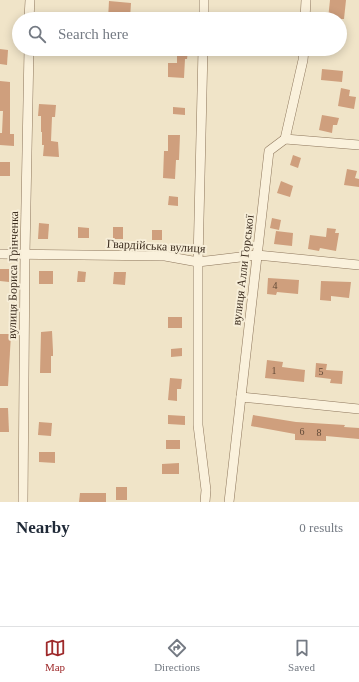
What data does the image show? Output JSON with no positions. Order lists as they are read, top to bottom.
{
  "streets": {
    "street": ["Гвардійська вулиця", "вулиця Алли Горської", "вулиця Бориса Грінченка"]
  },
  "crossings": [
    ["Гвардійська вулиця", "вулиця Алли Горської"],
    ["Гвардійська вулиця", "вулиця Бориса Грінченка"]
  ],
  "house_numbers": [
    "4",
    "1",
    "5",
    "6",
    "8"
  ],
  "page": {
    "search": "Search here",
    "heading": ["Nearby", "0 results"],
    "nav": ["Map", "Directions", "Saved"]
  }
}
